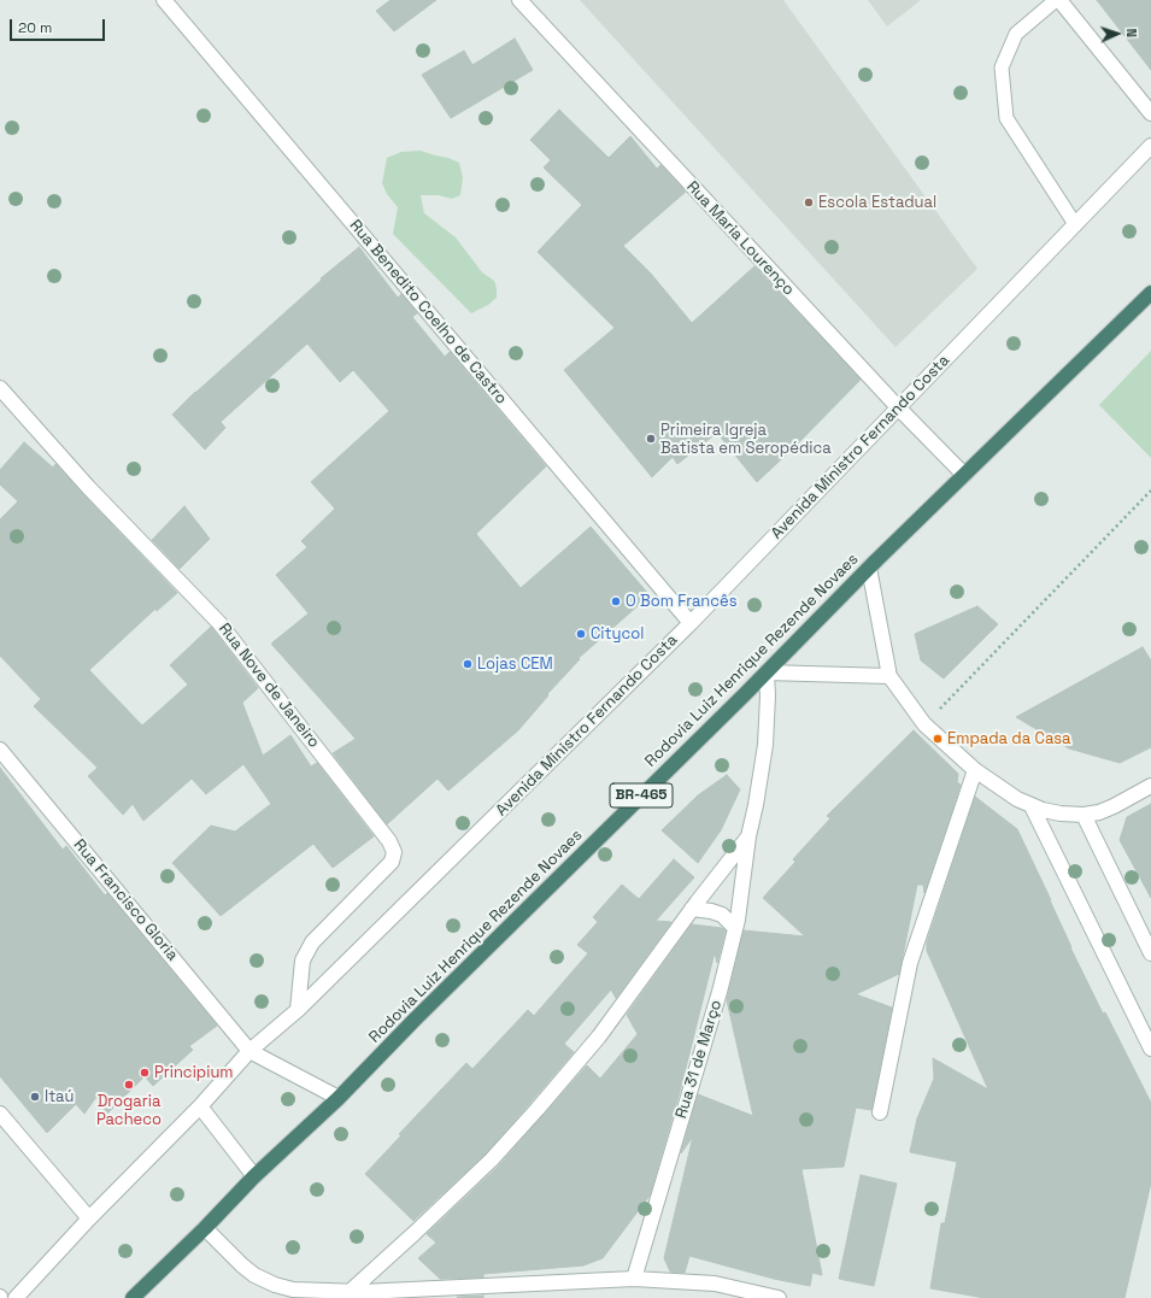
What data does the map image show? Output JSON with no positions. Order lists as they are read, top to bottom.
{
  "streets": {
    "highway": ["Rodovia Luiz Henrique Rezende Novaes", "BR-465"],
    "street": [
      "Rua Maria Lourenço",
      "Rua Benedito Coelho de Castro",
      "Avenida Ministro Fernando Costa",
      "Rua Nove de Janeiro",
      "Rua Francisco Gloria",
      "Rua 31 de Março"
    ]
  },
  "crossings": [
    ["Rua Maria Lourenço", "Avenida Ministro Fernando Costa"],
    ["Rua Maria Lourenço", "Rodovia Luiz Henrique Rezende Novaes"],
    ["Rua Benedito Coelho de Castro", "Avenida Ministro Fernando Costa"],
    ["Avenida Ministro Fernando Costa", "Rua Nove de Janeiro"],
    ["Avenida Ministro Fernando Costa", "Rua Francisco Gloria"]
  ],
  "places": [
    "Escola Estadual",
    "Primeira Igreja Batista em Seropédica",
    "O Bom Francês",
    "Citycol",
    "Lojas CEM",
    "Empada da Casa",
    "Principium",
    "Drogaria Pacheco",
    "Itaú"
  ],
  "scale_bar": "20 m",
  "north": "right"
}
